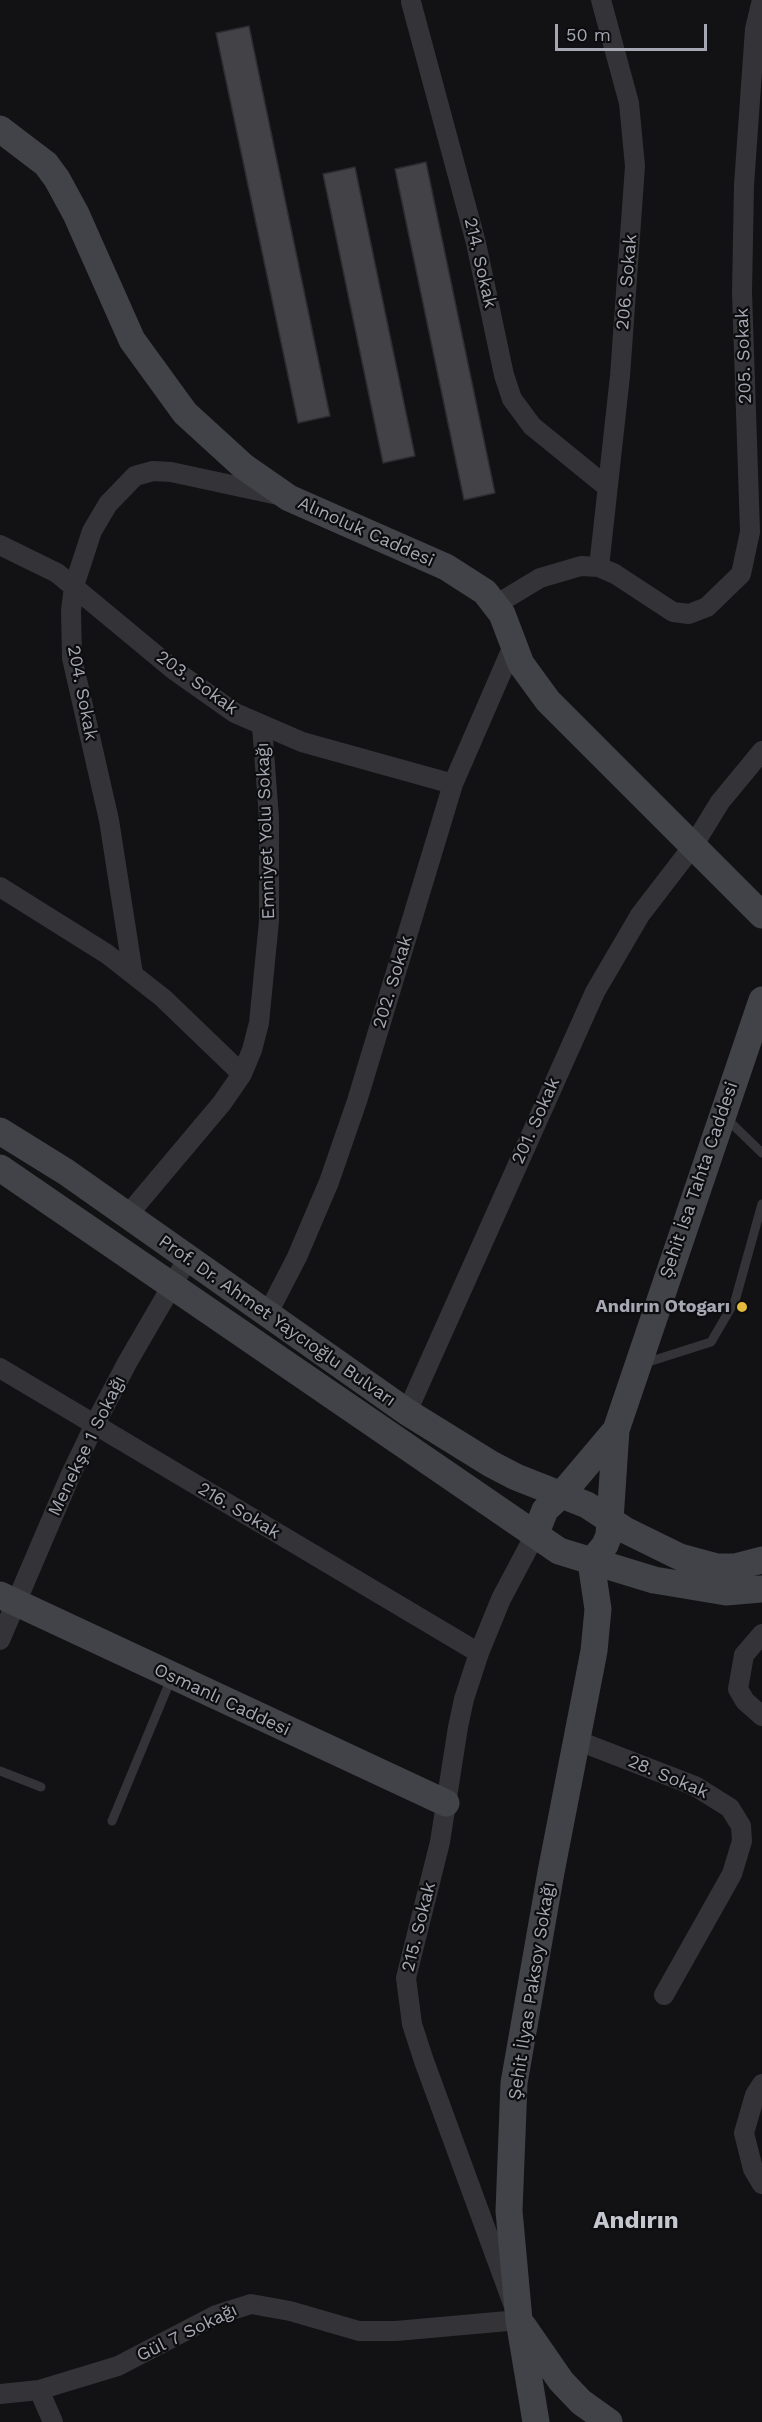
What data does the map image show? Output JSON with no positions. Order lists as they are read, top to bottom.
{
  "streets": {
    "street": [
      "214. Sokak",
      "206. Sokak",
      "205. Sokak",
      "Alınoluk Caddesi",
      "203. Sokak",
      "204. Sokak",
      "Emniyet Yolu Sokağı",
      "202. Sokak",
      "201. Sokak",
      "Şehit İsa Tahta Caddesi",
      "Prof. Dr. Ahmet Yaycıoğlu Bulvarı",
      "Menekşe 1 Sokağı",
      "216. Sokak",
      "Osmanlı Caddesi",
      "28. Sokak",
      "215. Sokak",
      "Şehit İlyas Paksoy Sokağı",
      "Gül 7 Sokağı"
    ]
  },
  "crossings": [
    ["214. Sokak", "206. Sokak"],
    ["206. Sokak", "205. Sokak"],
    ["Alınoluk Caddesi", "204. Sokak"],
    ["Alınoluk Caddesi", "202. Sokak"],
    ["Alınoluk Caddesi", "201. Sokak"],
    ["203. Sokak", "204. Sokak"],
    ["203. Sokak", "Emniyet Yolu Sokağı"],
    ["203. Sokak", "202. Sokak"],
    ["Emniyet Yolu Sokağı", "Prof. Dr. Ahmet Yaycıoğlu Bulvarı"],
    ["202. Sokak", "Prof. Dr. Ahmet Yaycıoğlu Bulvarı"],
    ["201. Sokak", "Prof. Dr. Ahmet Yaycıoğlu Bulvarı"],
    ["Şehit İsa Tahta Caddesi", "Prof. Dr. Ahmet Yaycıoğlu Bulvarı"],
    ["Şehit İsa Tahta Caddesi", "215. Sokak"],
    ["Şehit İsa Tahta Caddesi", "Şehit İlyas Paksoy Sokağı"],
    ["Prof. Dr. Ahmet Yaycıoğlu Bulvarı", "Menekşe 1 Sokağı"],
    ["Prof. Dr. Ahmet Yaycıoğlu Bulvarı", "215. Sokak"],
    ["Prof. Dr. Ahmet Yaycıoğlu Bulvarı", "Şehit İlyas Paksoy Sokağı"],
    ["Menekşe 1 Sokağı", "216. Sokak"],
    ["Menekşe 1 Sokağı", "Osmanlı Caddesi"],
    ["216. Sokak", "215. Sokak"],
    ["Osmanlı Caddesi", "215. Sokak"],
    ["28. Sokak", "Şehit İlyas Paksoy Sokağı"],
    ["215. Sokak", "Şehit İlyas Paksoy Sokağı"],
    ["215. Sokak", "Gül 7 Sokağı"],
    ["Şehit İlyas Paksoy Sokağı", "Gül 7 Sokağı"]
  ],
  "districts": ["Andırın"],
  "places": ["Andırın Otogarı"],
  "scale_bar": "50 m"
}
